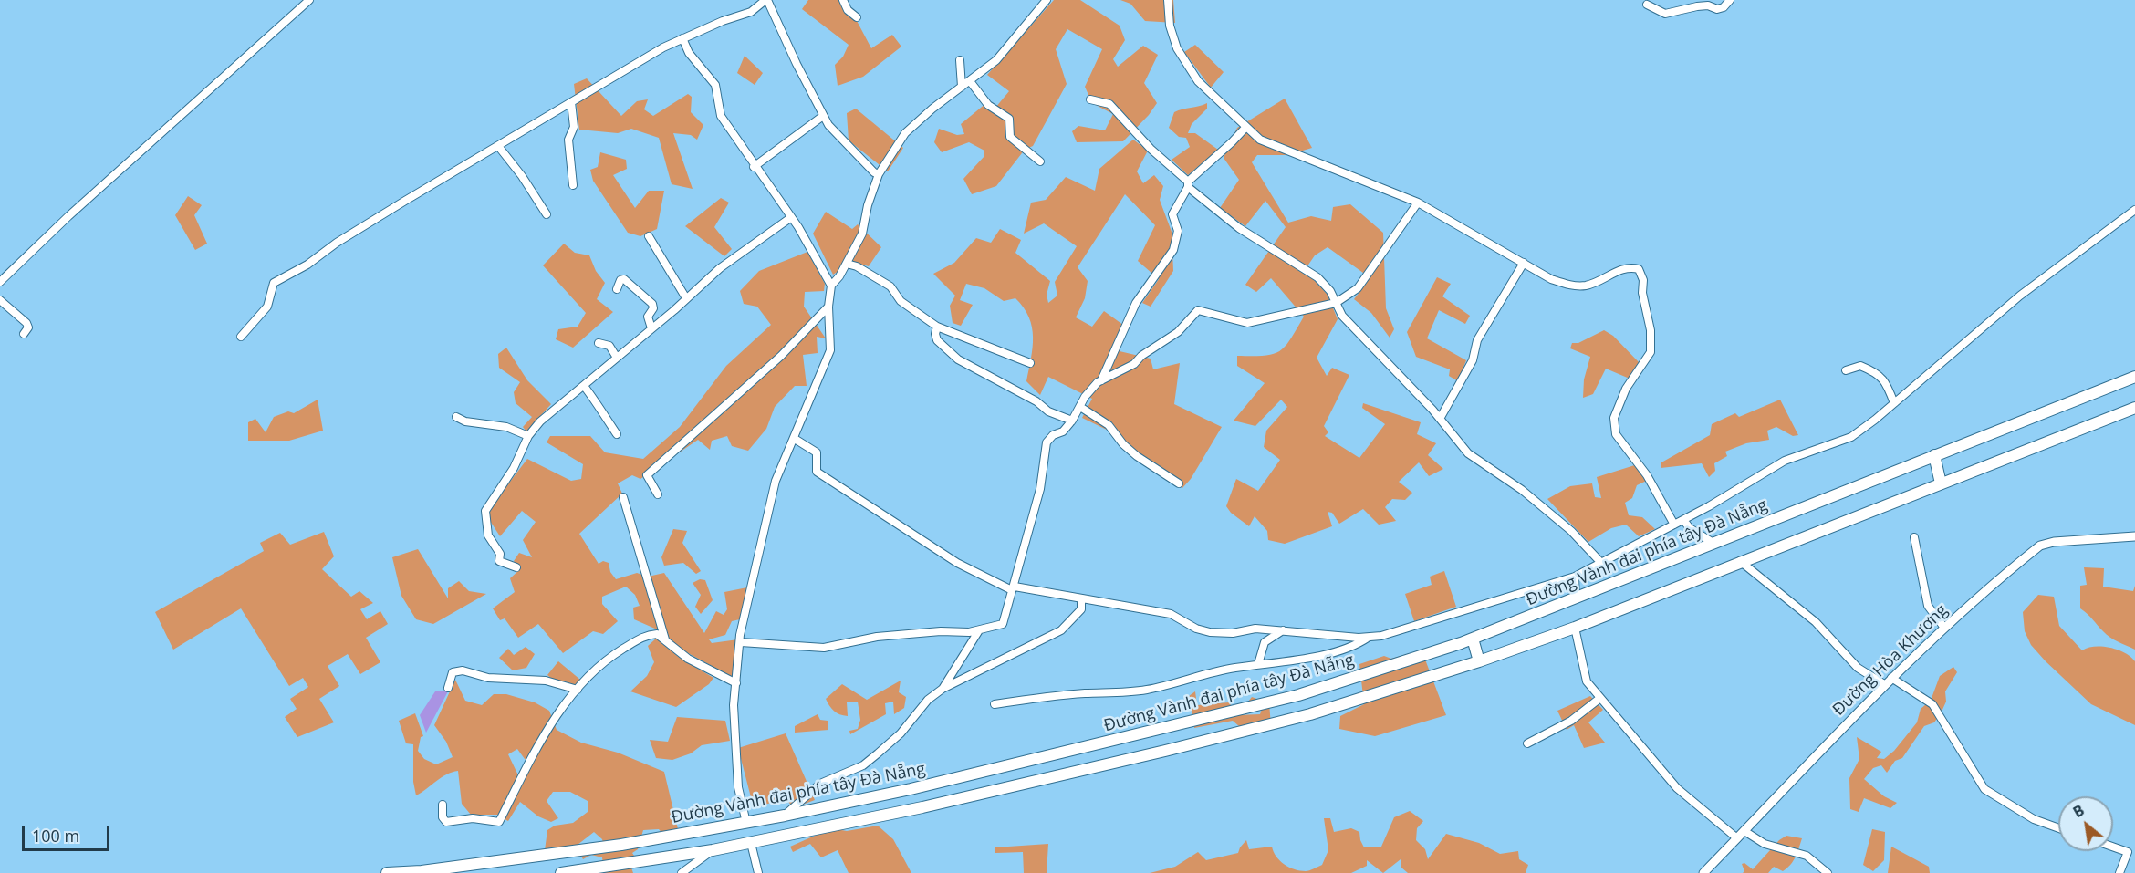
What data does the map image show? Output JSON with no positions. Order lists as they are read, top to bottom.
{
  "streets": {
    "main road": ["Đường Vành đai phía tây Đà Nẵng"],
    "street": ["Đường Hòa Khương"]
  },
  "scale_bar": "100 m",
  "north": "top left"
}
